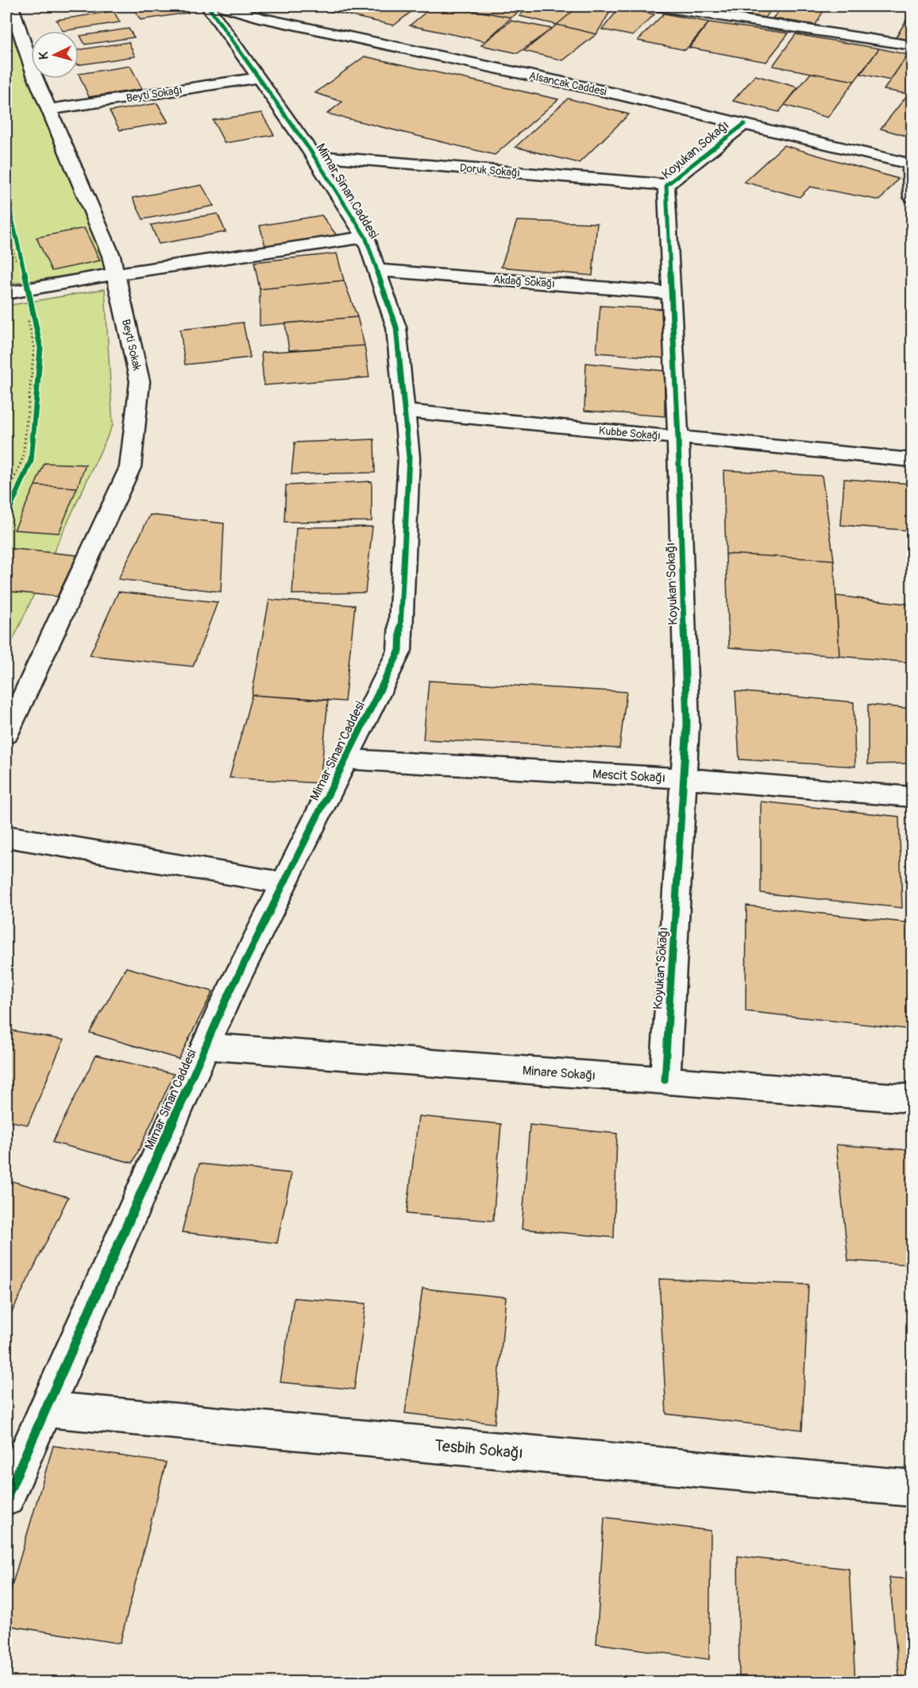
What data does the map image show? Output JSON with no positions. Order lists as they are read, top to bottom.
{
  "streets": {
    "street": [
      "Alsancak Caddesi",
      "Beyti Sokağı",
      "Koyukan Sokağı",
      "Doruk Sokağı",
      "Mimar Sinan Caddesi",
      "Akdağ Sokağı",
      "Beyti Sokak",
      "Kubbe Sokağı",
      "Mescit Sokağı",
      "Minare Sokağı",
      "Tesbih Sokağı"
    ]
  },
  "crossings": [
    ["Alsancak Caddesi", "Koyukan Sokağı"],
    ["Beyti Sokağı", "Mimar Sinan Caddesi"],
    ["Beyti Sokağı", "Beyti Sokak"],
    ["Koyukan Sokağı", "Doruk Sokağı"],
    ["Koyukan Sokağı", "Akdağ Sokağı"],
    ["Koyukan Sokağı", "Kubbe Sokağı"],
    ["Koyukan Sokağı", "Mescit Sokağı"],
    ["Koyukan Sokağı", "Minare Sokağı"],
    ["Doruk Sokağı", "Mimar Sinan Caddesi"],
    ["Mimar Sinan Caddesi", "Akdağ Sokağı"],
    ["Mimar Sinan Caddesi", "Kubbe Sokağı"],
    ["Mimar Sinan Caddesi", "Mescit Sokağı"],
    ["Mimar Sinan Caddesi", "Minare Sokağı"],
    ["Mimar Sinan Caddesi", "Tesbih Sokağı"]
  ],
  "north": "left"
}
